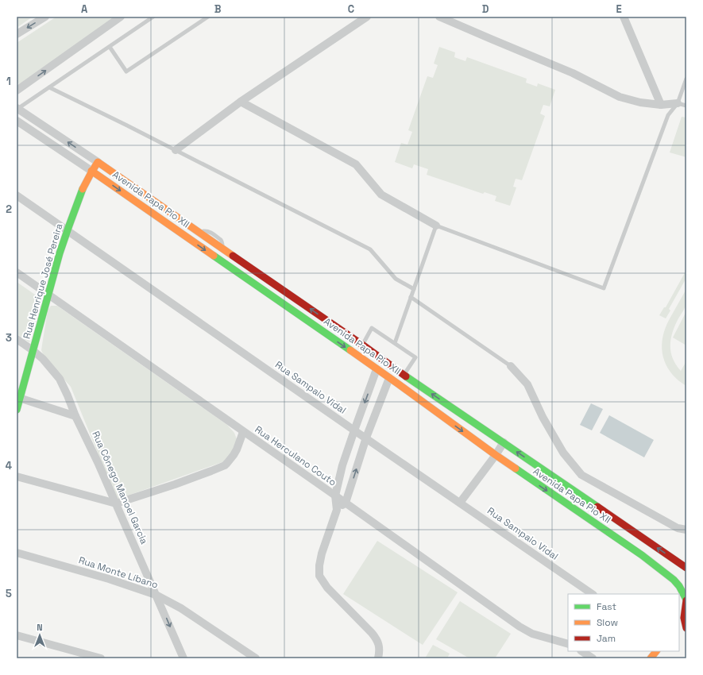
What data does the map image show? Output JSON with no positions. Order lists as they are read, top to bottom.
{
  "streets": {
    "street": [
      "Avenida Papa Pio XII",
      "Rua Henrique José Pereira",
      "Rua Sampaio Vidal",
      "Rua Herculano Couto",
      "Rua Cônego Manoel Garcia",
      "Rua Monte Líbano"
    ]
  },
  "crossings": [
    ["Avenida Papa Pio XII", "Rua Henrique José Pereira"],
    ["Rua Henrique José Pereira", "Rua Sampaio Vidal"],
    ["Rua Henrique José Pereira", "Rua Herculano Couto"],
    ["Rua Henrique José Pereira", "Rua Cônego Manoel Garcia"],
    ["Rua Cônego Manoel Garcia", "Rua Monte Líbano"]
  ],
  "legend": ["Fast", "Slow", "Jam"],
  "north": "top",
  "grid": {
    "columns": [
      "A",
      "B",
      "C",
      "D",
      "E"
    ],
    "rows": [
      "1",
      "2",
      "3",
      "4",
      "5"
    ]
  }
}
